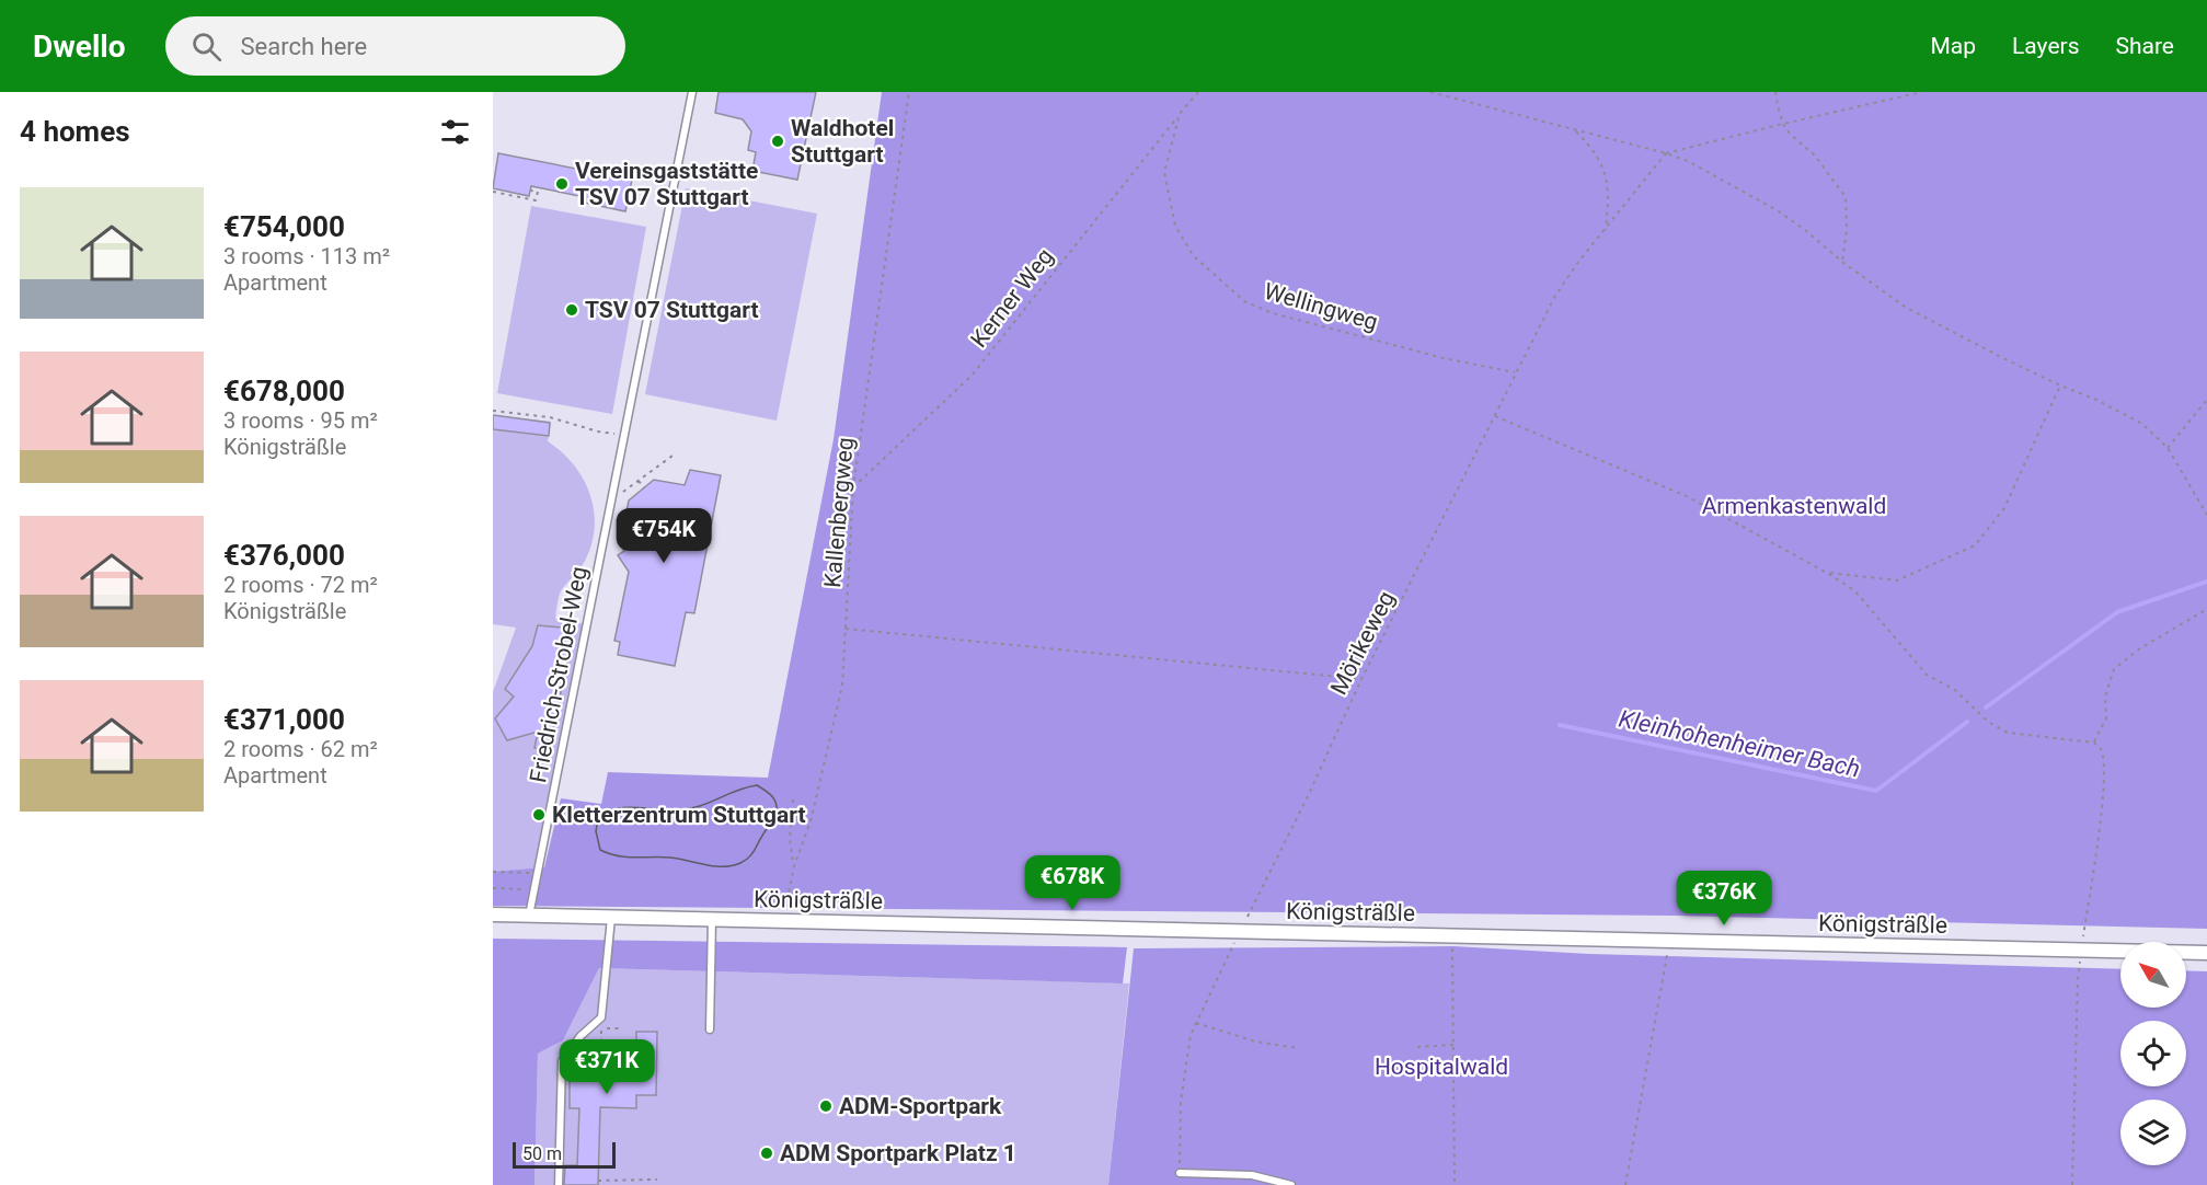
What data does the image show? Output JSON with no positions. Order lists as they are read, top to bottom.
{
  "streets": {
    "street": ["Königsträßle"],
    "lane": ["Friedrich-Strobel-Weg"],
    "path": [
      "Kerner Weg",
      "Wellingweg",
      "Kallenbergweg",
      "Mörikeweg"
    ]
  },
  "crossings": [
    ["Kerner Weg", "Wellingweg"],
    ["Kerner Weg", "Kallenbergweg"],
    ["Wellingweg", "Mörikeweg"],
    ["Kallenbergweg", "Königsträßle"],
    ["Mörikeweg", "Königsträßle"],
    ["Friedrich-Strobel-Weg", "Königsträßle"]
  ],
  "water": ["Kleinhohenheimer Bach"],
  "parks": ["Armenkastenwald", "Hospitalwald"],
  "places": [
    "Waldhotel Stuttgart",
    "Vereinsgaststätte TSV 07 Stuttgart",
    "TSV 07 Stuttgart",
    "Kletterzentrum Stuttgart",
    "ADM-Sportpark",
    "ADM Sportpark Platz 1"
  ],
  "scale_bar": "50 m",
  "north": "top left",
  "page": {
    "header": "Dwello",
    "search": "Search here",
    "nav": ["Map", "Layers", "Share"],
    "heading": "4 homes",
    "list": [
      {
        "name": "€754,000",
        "note": "3 rooms · 113 m² · Apartment"
      },
      {
        "name": "€678,000",
        "note": "3 rooms · 95 m² · Königsträßle"
      },
      {
        "name": "€376,000",
        "note": "2 rooms · 72 m² · Königsträßle"
      },
      {
        "name": "€371,000",
        "note": "2 rooms · 62 m² · Apartment"
      }
    ],
    "price": [
      "€754K",
      "€678K",
      "€376K",
      "€371K"
    ],
    "scale": "50 m"
  }
}
